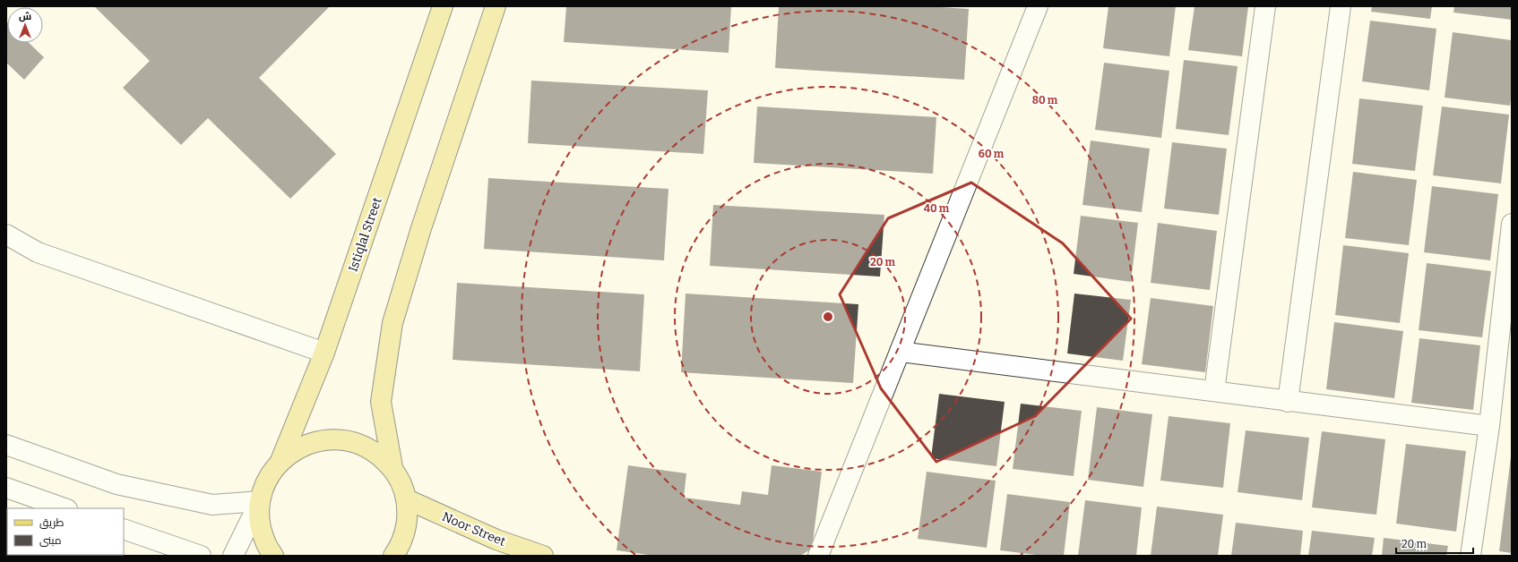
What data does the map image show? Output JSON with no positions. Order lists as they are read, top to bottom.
{
  "streets": {
    "main road": ["Istiqlal Street", "Noor Street"]
  },
  "legend": ["طريق", "مبنى"],
  "scale_bar": "20 m",
  "north": "top",
  "rings": [
    "80 m",
    "60 m",
    "40 m",
    "20 m"
  ]
}
